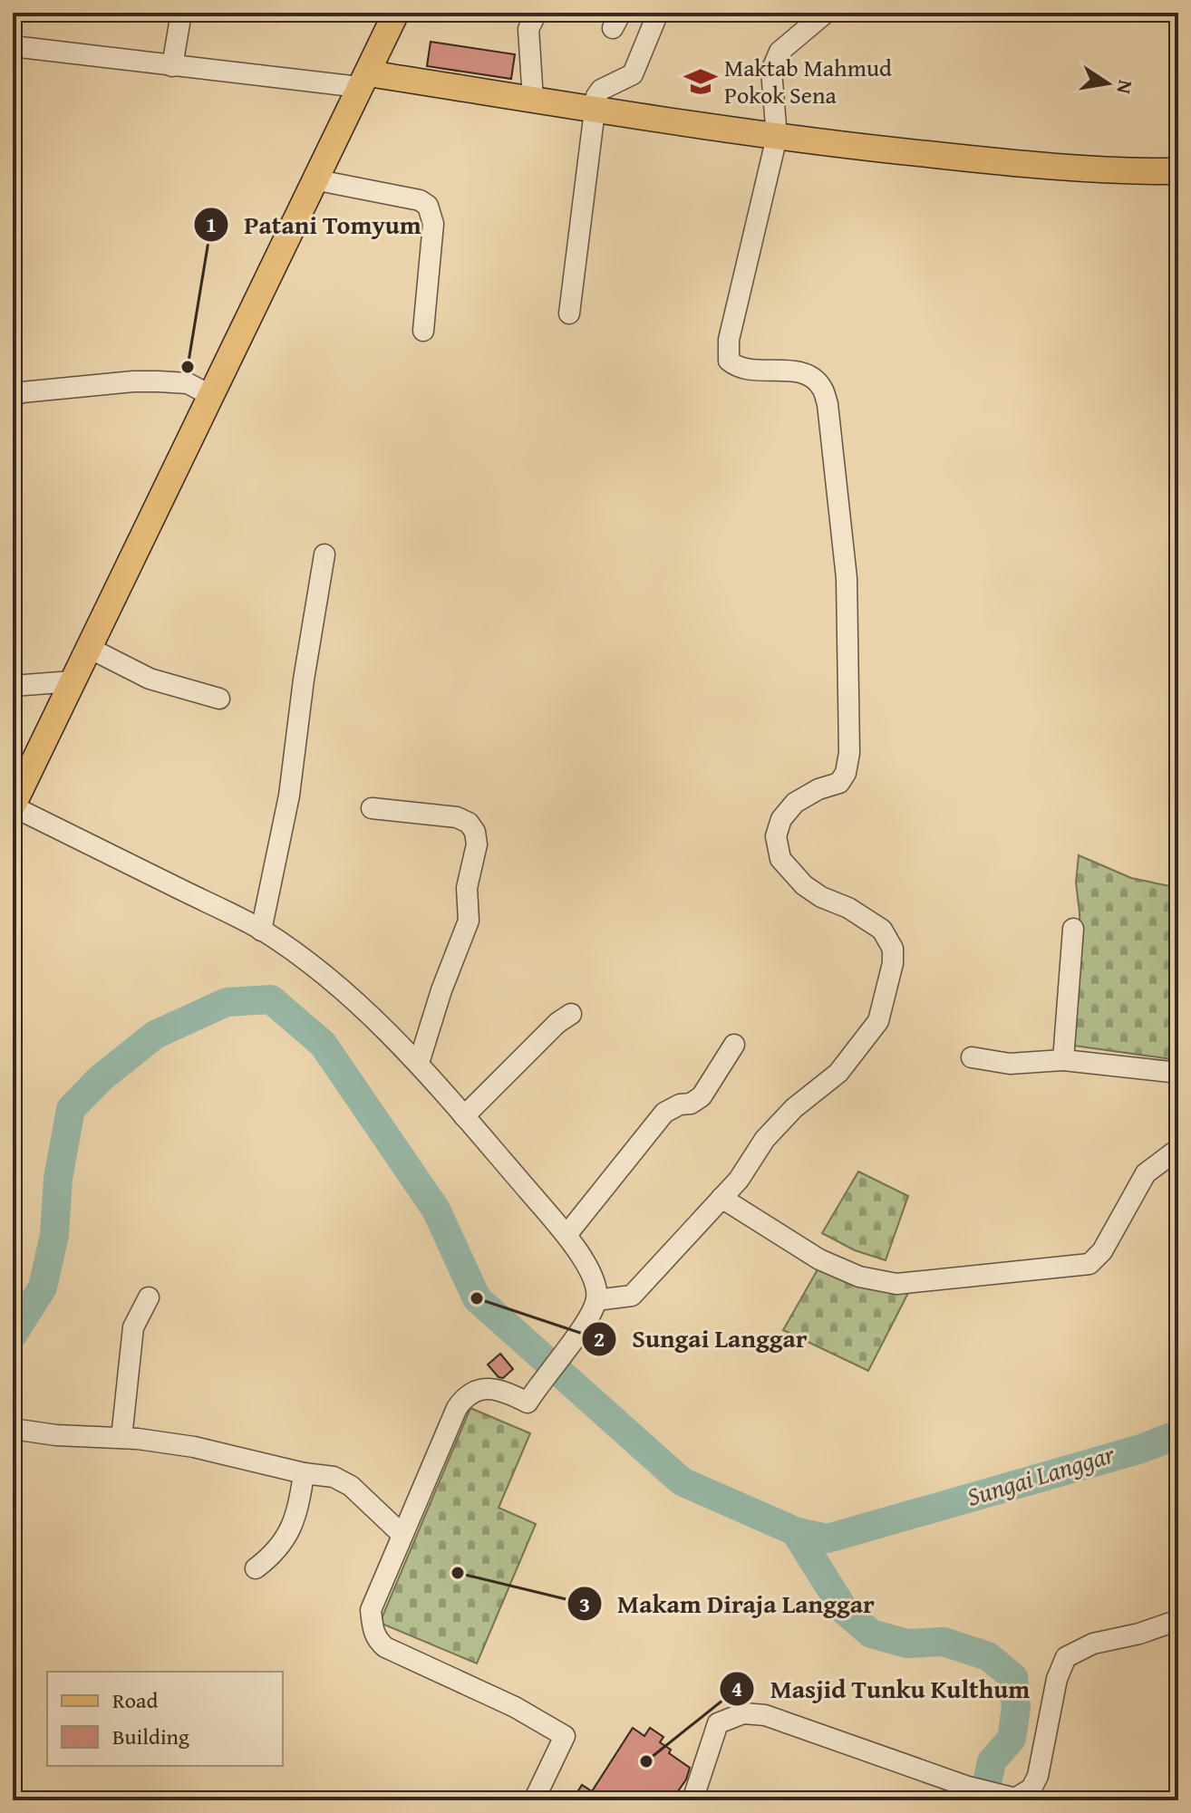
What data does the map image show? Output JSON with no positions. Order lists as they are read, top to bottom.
{
  "water": ["Sungai Langgar"],
  "places": {
    "school or university": ["Maktab Mahmud Pokok Sena"],
    "other": [
      "Patani Tomyum",
      "Sungai Langgar",
      "Makam Diraja Langgar",
      "Masjid Tunku Kulthum"
    ]
  },
  "legend": ["Road", "Building"],
  "north": "right"
}
